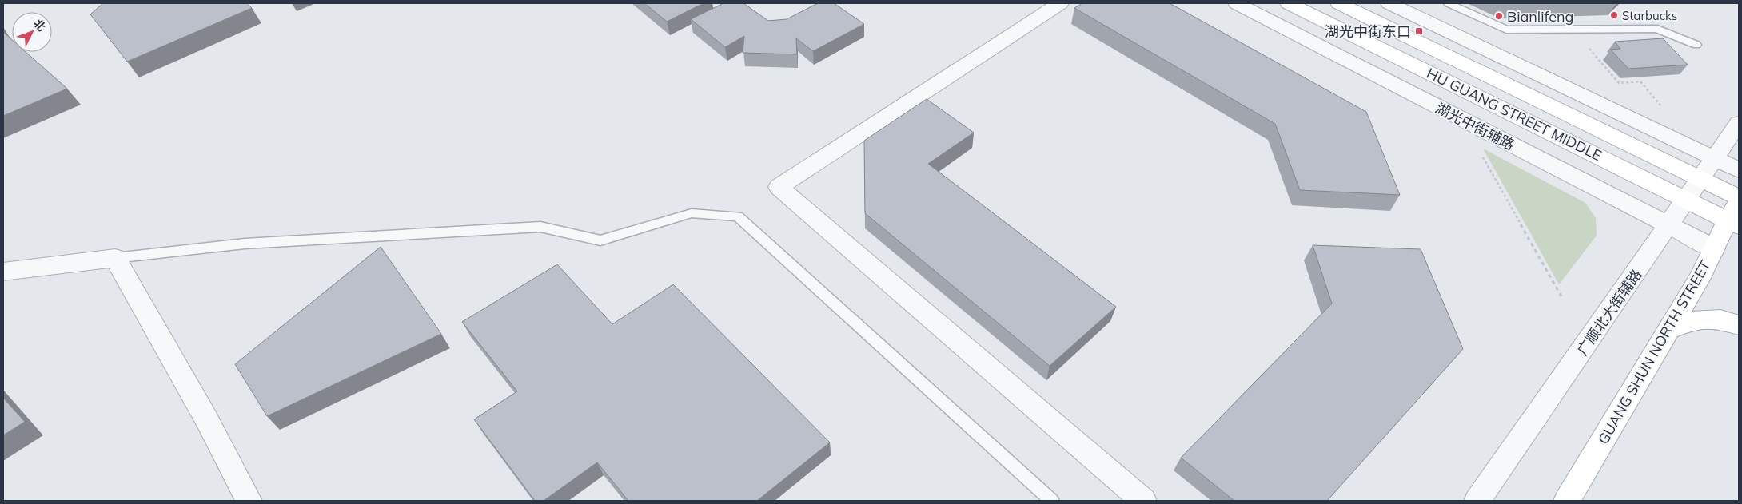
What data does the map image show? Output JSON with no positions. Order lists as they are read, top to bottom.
{
  "streets": {
    "main road": ["HU GUANG STREET MIDDLE", "GUANG SHUN NORTH STREET"],
    "street": ["湖光中街辅路", "广顺北大街辅路"]
  },
  "crossings": [
    ["HU GUANG STREET MIDDLE", "广顺北大街辅路"],
    ["HU GUANG STREET MIDDLE", "GUANG SHUN NORTH STREET"],
    ["湖光中街辅路", "广顺北大街辅路"],
    ["湖光中街辅路", "GUANG SHUN NORTH STREET"]
  ],
  "places": {
    "other": ["Starbucks", "Bianlifeng"],
    "transit": ["湖光中街东口"]
  },
  "north": "top right"
}
